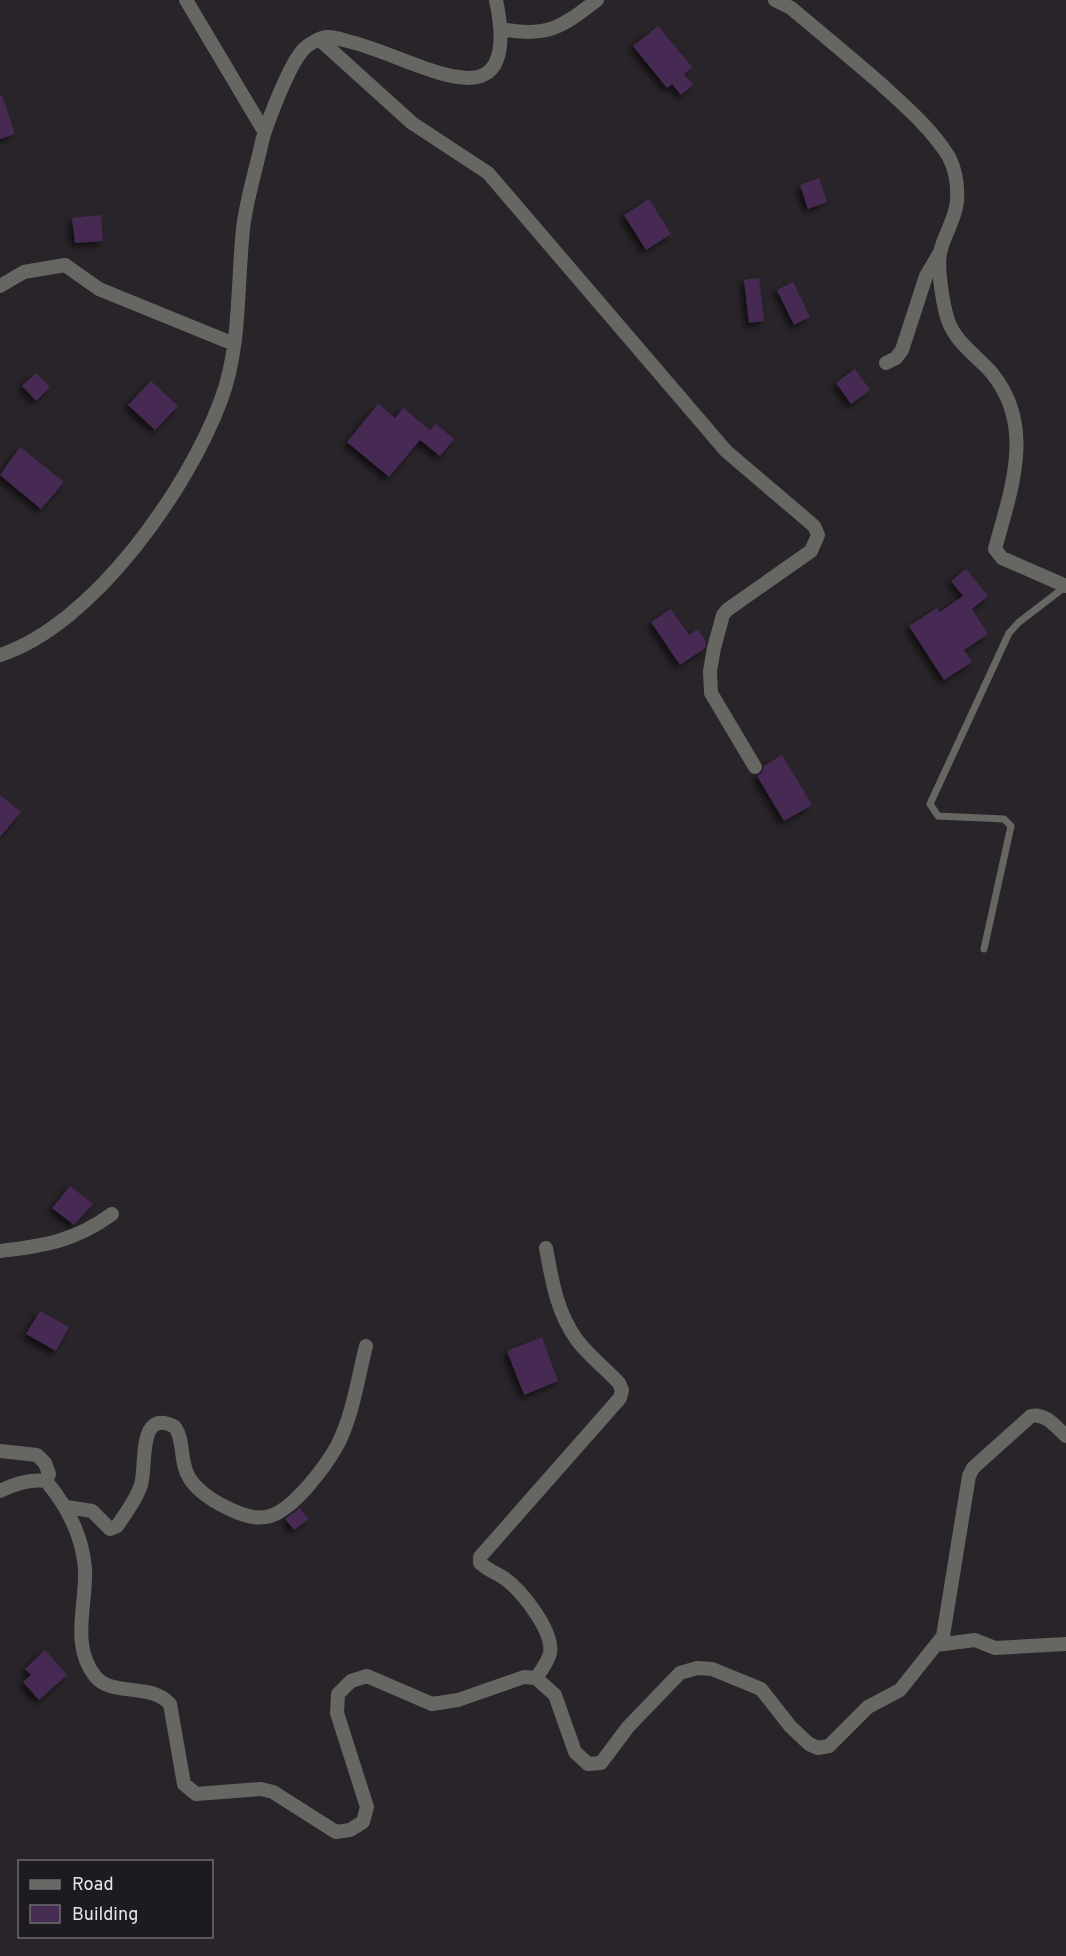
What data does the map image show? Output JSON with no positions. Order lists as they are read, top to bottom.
{
  "legend": ["Road", "Building"]
}
